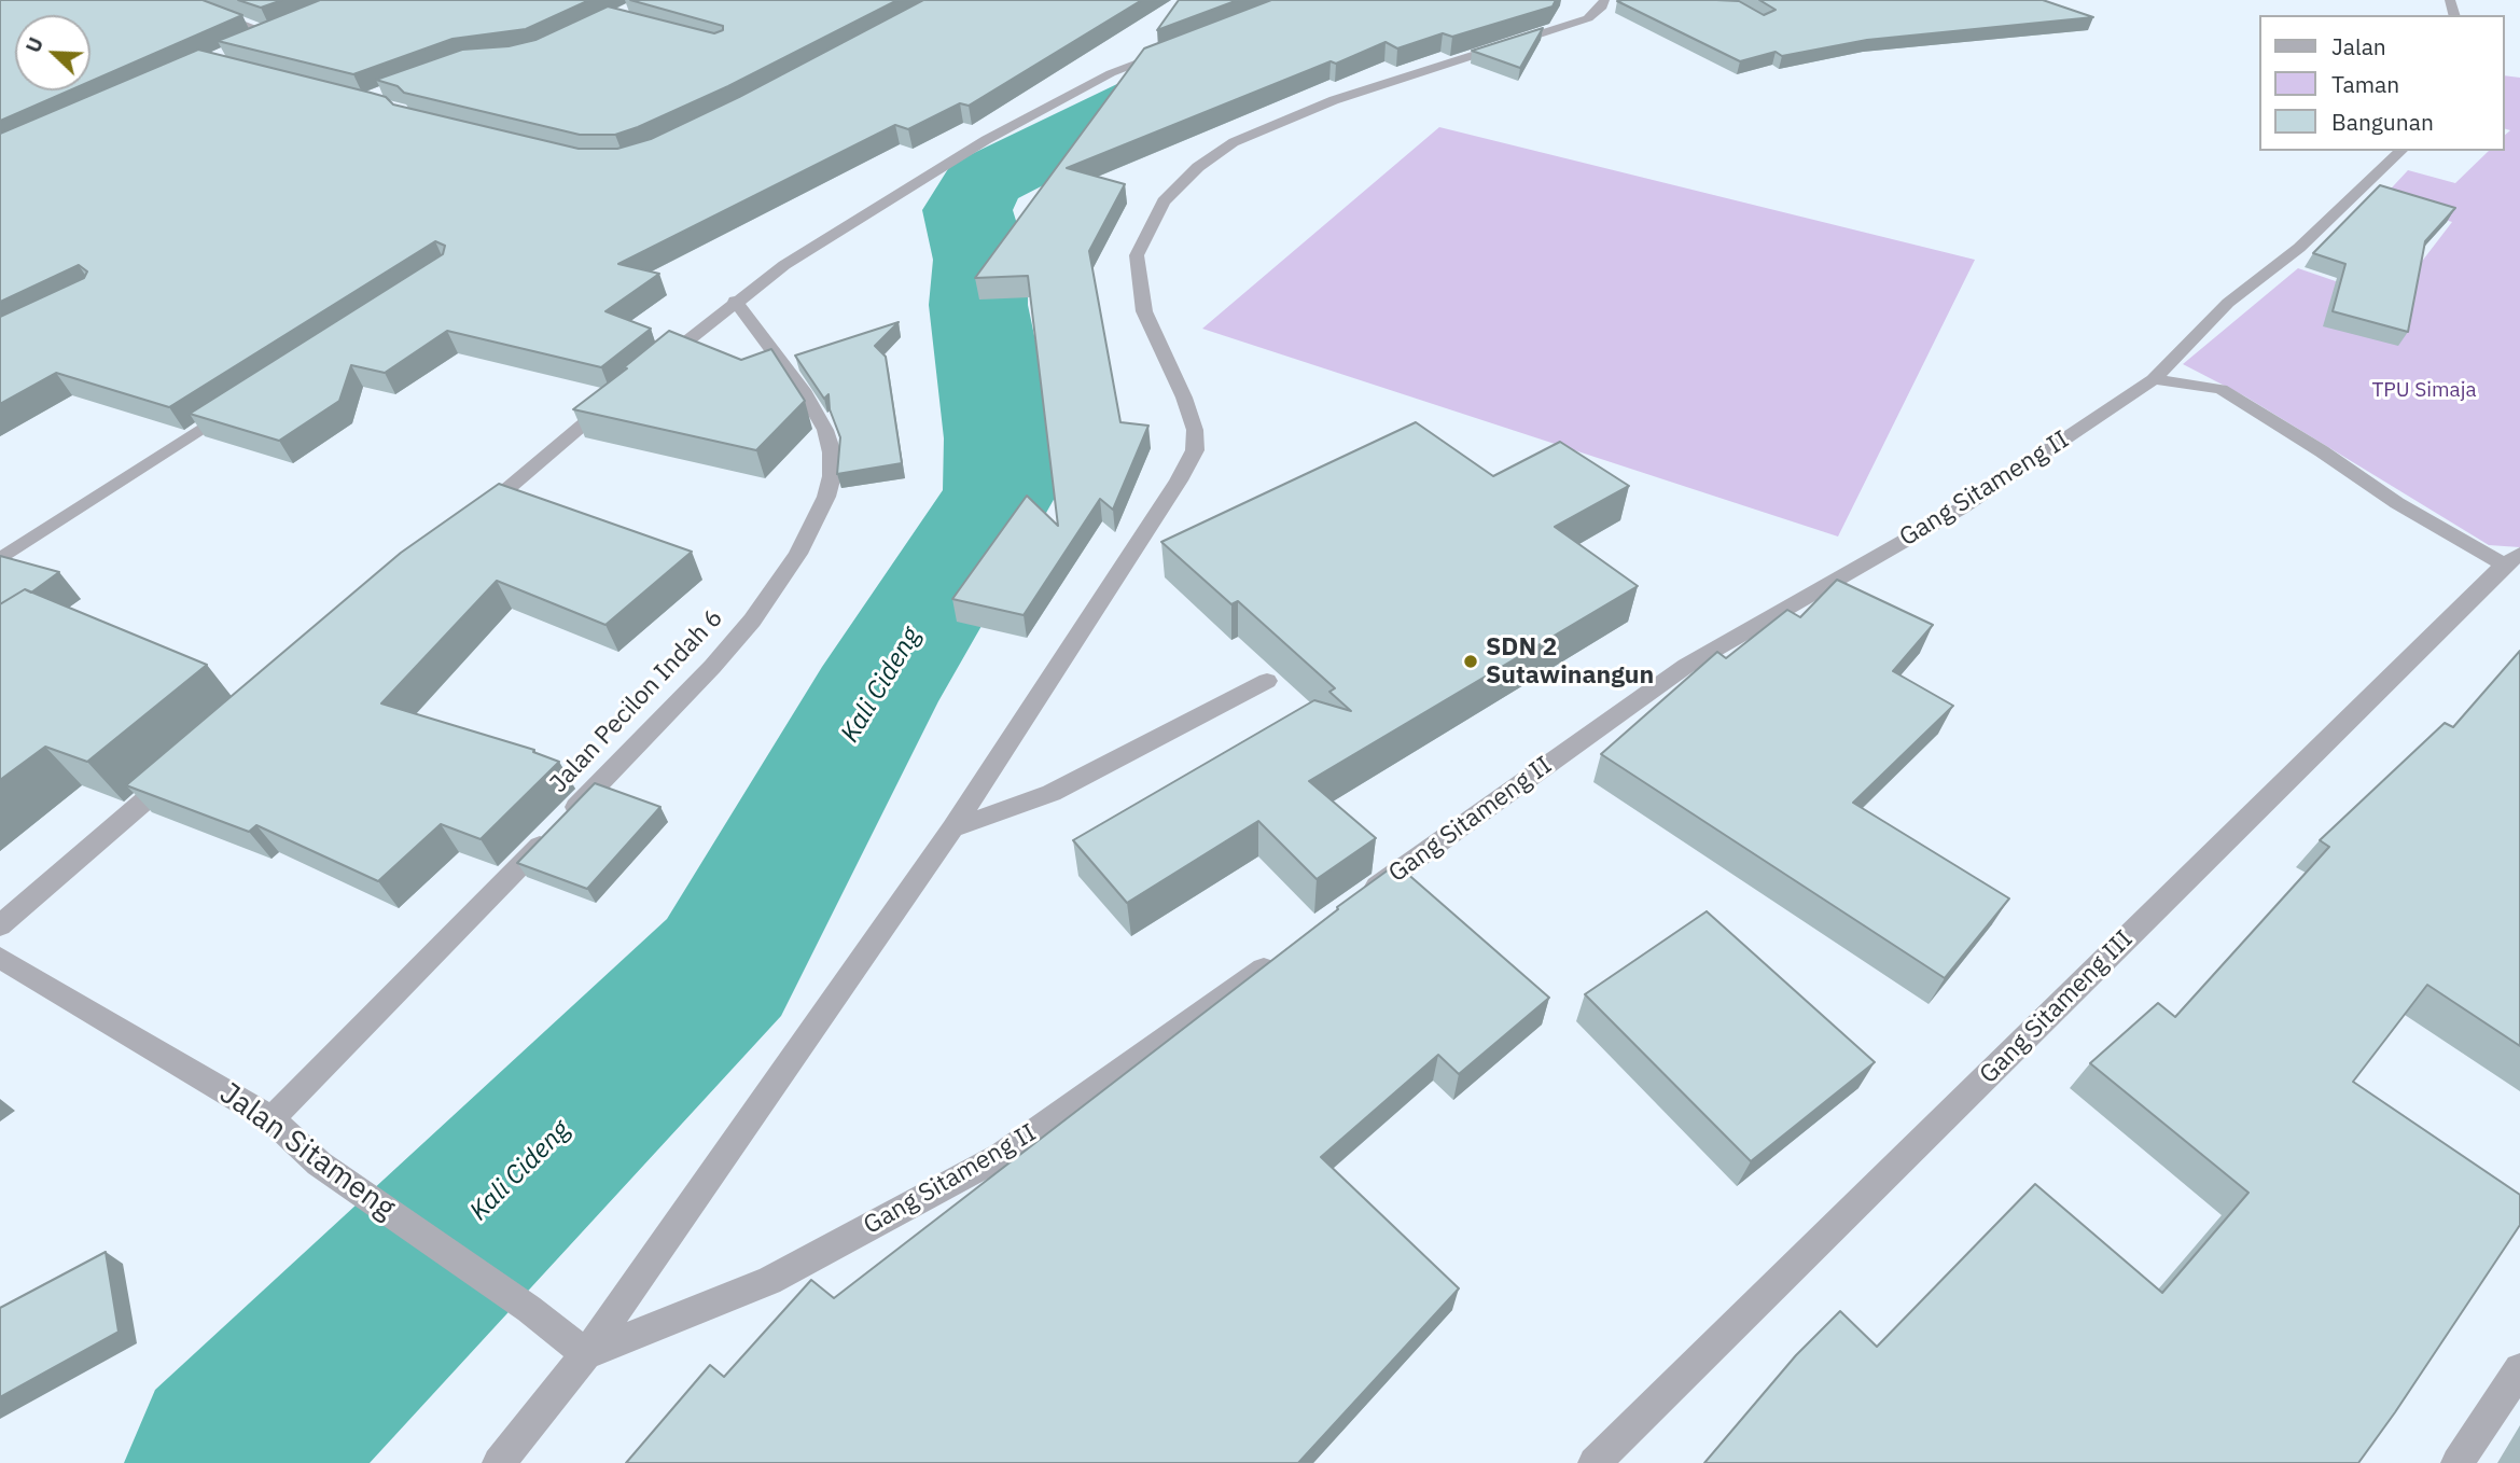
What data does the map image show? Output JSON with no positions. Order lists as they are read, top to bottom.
{
  "streets": {
    "street": [
      "Gang Sitameng II",
      "Jalan Pecilon Indah 6",
      "Gang Sitameng III",
      "Jalan Sitameng"
    ]
  },
  "crossings": [
    ["Gang Sitameng II", "Jalan Sitameng"],
    ["Jalan Pecilon Indah 6", "Jalan Sitameng"]
  ],
  "water": ["Kali Cideng"],
  "parks": ["TPU Simaja"],
  "places": ["SDN 2 Sutawinangun"],
  "legend": ["Jalan", "Taman", "Bangunan"],
  "north": "top left"
}
